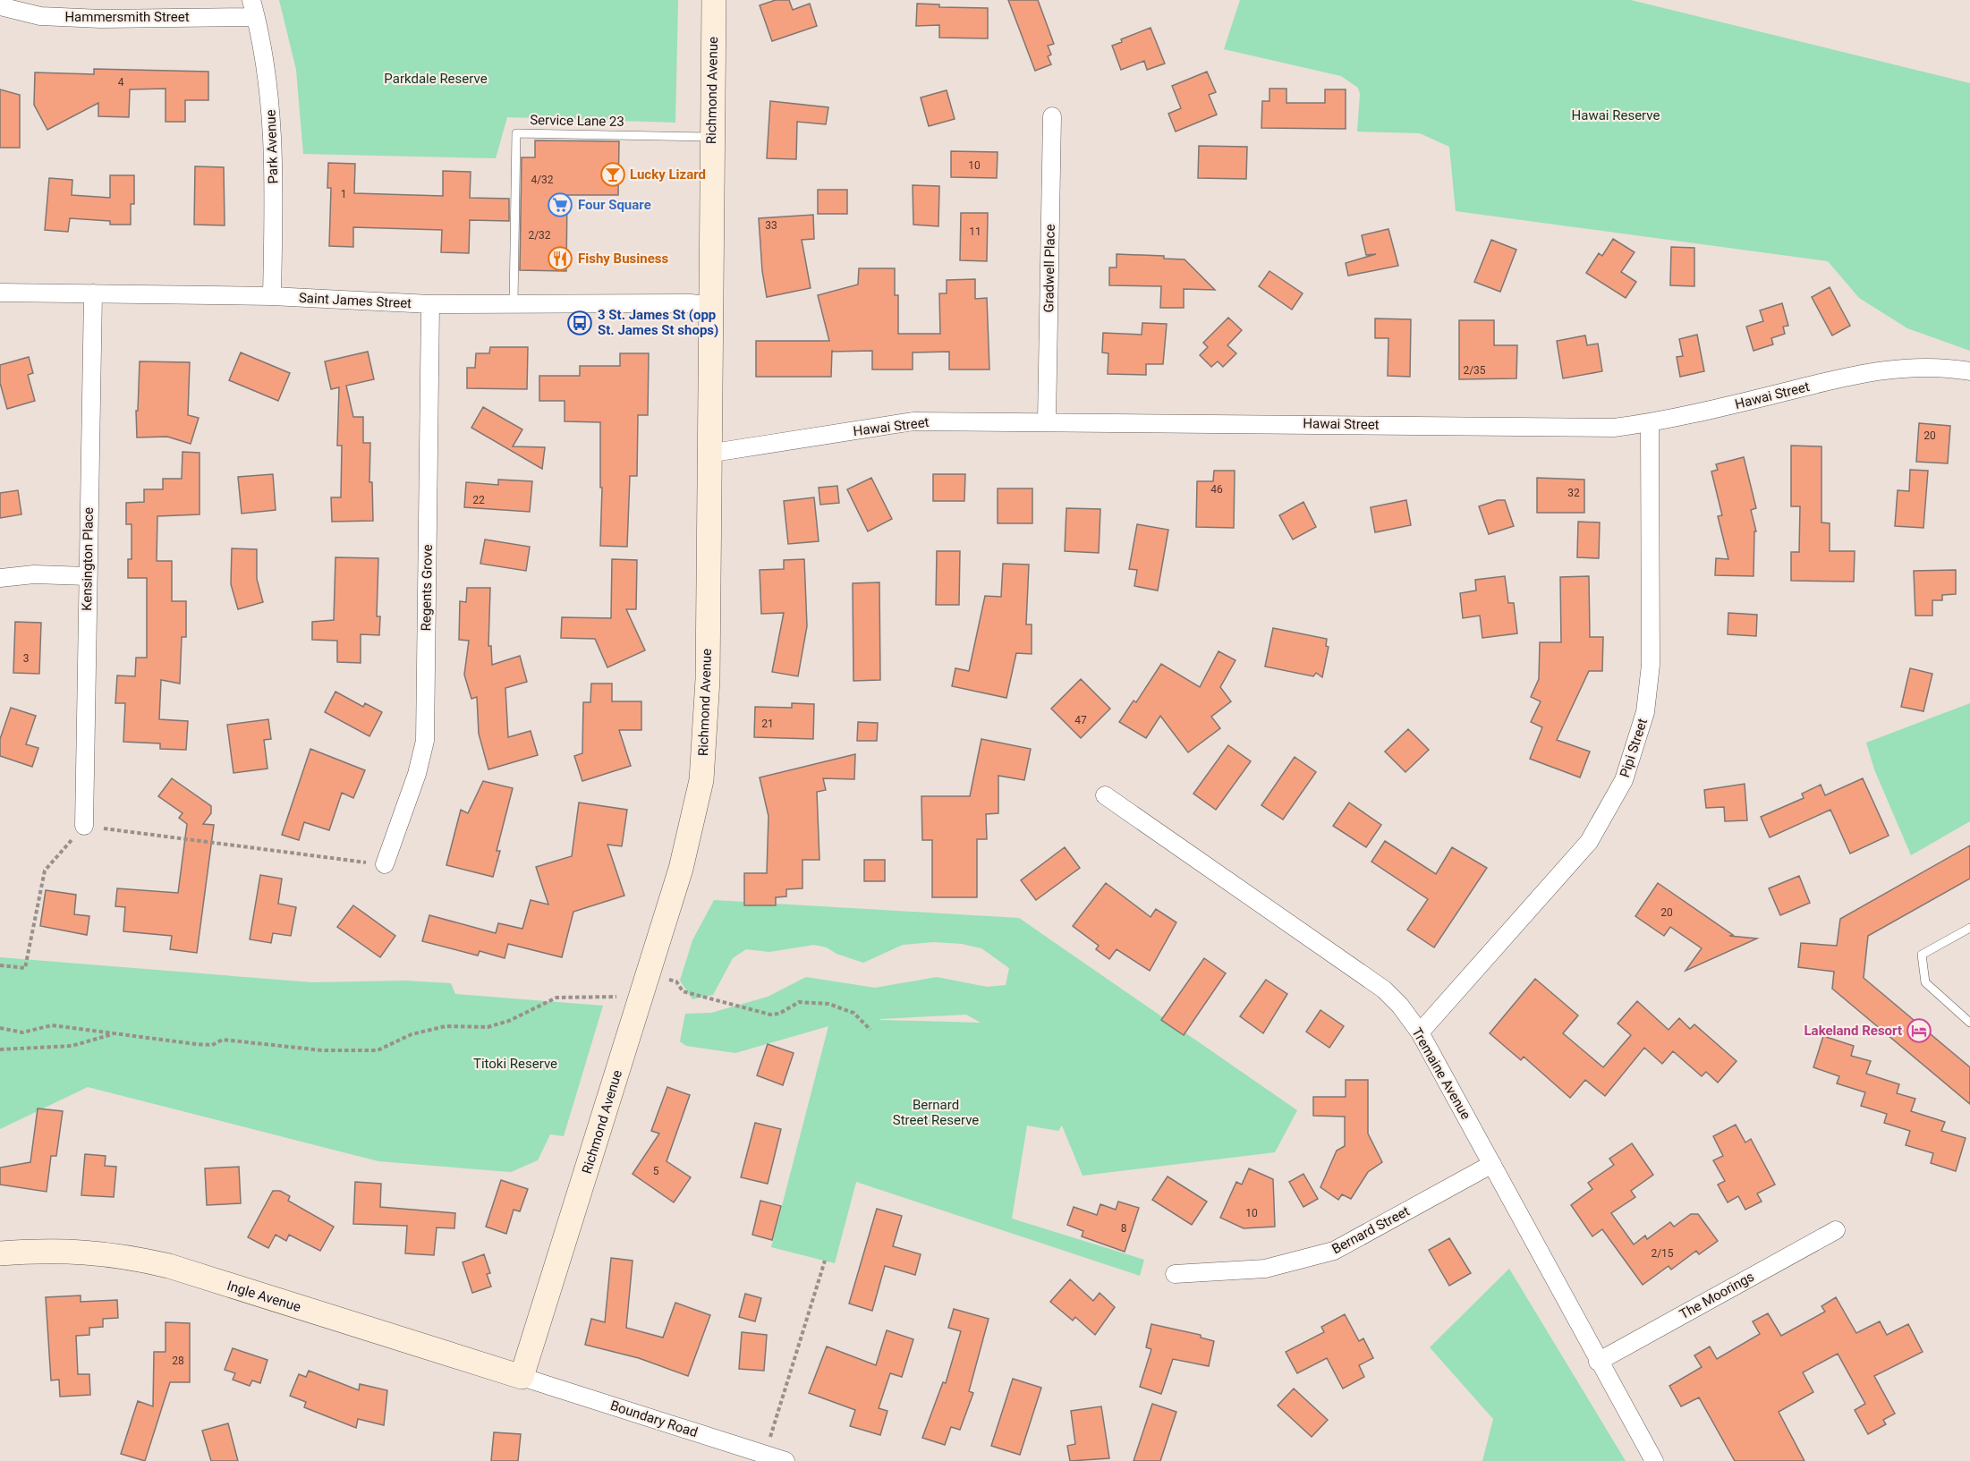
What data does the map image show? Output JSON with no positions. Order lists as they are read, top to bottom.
{
  "streets": {
    "street": [
      "Hammersmith Street",
      "Richmond Avenue",
      "Park Avenue",
      "Gradwell Place",
      "Saint James Street",
      "Hawai Street",
      "Kensington Place",
      "Regents Grove",
      "Pipi Street",
      "Tremaine Avenue",
      "Bernard Street",
      "The Moorings",
      "Ingle Avenue",
      "Boundary Road"
    ],
    "lane": ["Service Lane 23"]
  },
  "crossings": [
    ["Hammersmith Street", "Park Avenue"],
    ["Richmond Avenue", "Service Lane 23"],
    ["Richmond Avenue", "Saint James Street"],
    ["Richmond Avenue", "Hawai Street"],
    ["Richmond Avenue", "Ingle Avenue"],
    ["Richmond Avenue", "Boundary Road"],
    ["Service Lane 23", "Saint James Street"],
    ["Park Avenue", "Saint James Street"],
    ["Gradwell Place", "Hawai Street"],
    ["Saint James Street", "Kensington Place"],
    ["Saint James Street", "Regents Grove"],
    ["Hawai Street", "Pipi Street"],
    ["Pipi Street", "Tremaine Avenue"],
    ["Tremaine Avenue", "Bernard Street"],
    ["Tremaine Avenue", "The Moorings"],
    ["Ingle Avenue", "Boundary Road"]
  ],
  "parks": [
    "Parkdale Reserve",
    "Hawai Reserve",
    "Titoki Reserve",
    "Bernard Street Reserve"
  ],
  "places": {
    "bar": ["Lucky Lizard"],
    "supermarket": ["Four Square"],
    "restaurant": ["Fishy Business"],
    "bus stop": ["3 St. James St (opp St. James St shops)"],
    "hotel": ["Lakeland Resort"]
  },
  "house_numbers": [
    "4",
    "10",
    "4/32",
    "1",
    "33",
    "11",
    "2/32",
    "2/35",
    "20",
    "46",
    "32",
    "22",
    "3",
    "47",
    "21",
    "20",
    "5",
    "10",
    "8",
    "2/15",
    "28"
  ]
}
